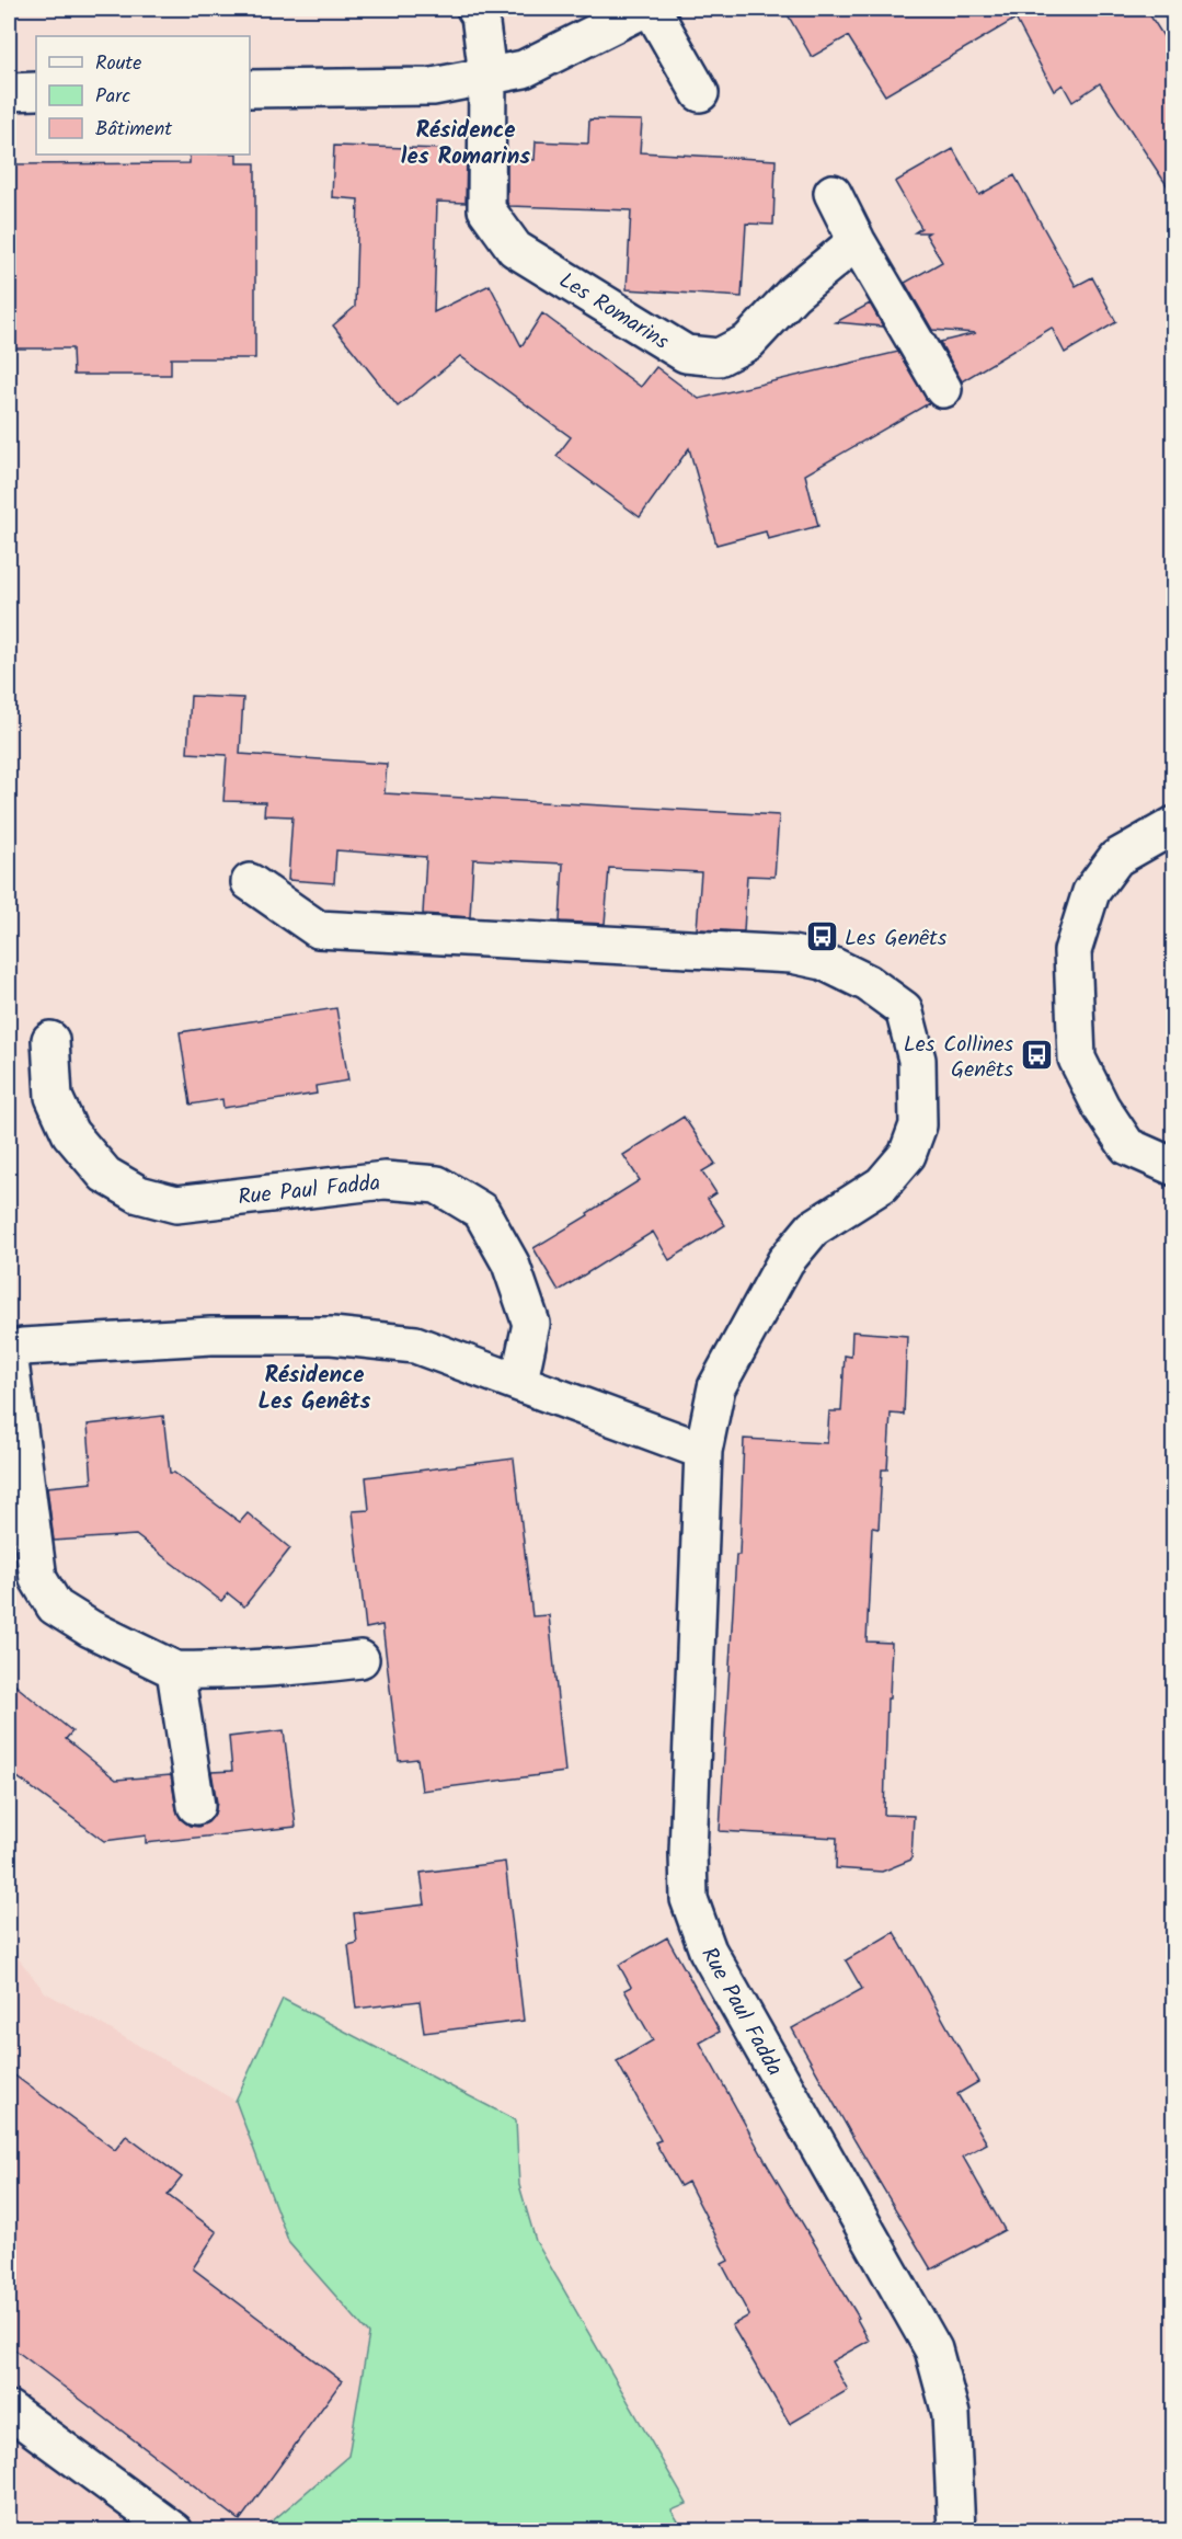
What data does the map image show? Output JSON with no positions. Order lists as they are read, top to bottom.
{
  "streets": {
    "street": ["Les Romarins", "Rue Paul Fadda"]
  },
  "districts": ["Résidence les Romarins", "Résidence Les Genêts"],
  "places": {
    "bus stop": ["Les Genêts", "Les Collines Genêts"]
  },
  "legend": ["Route", "Parc", "Bâtiment"]
}
